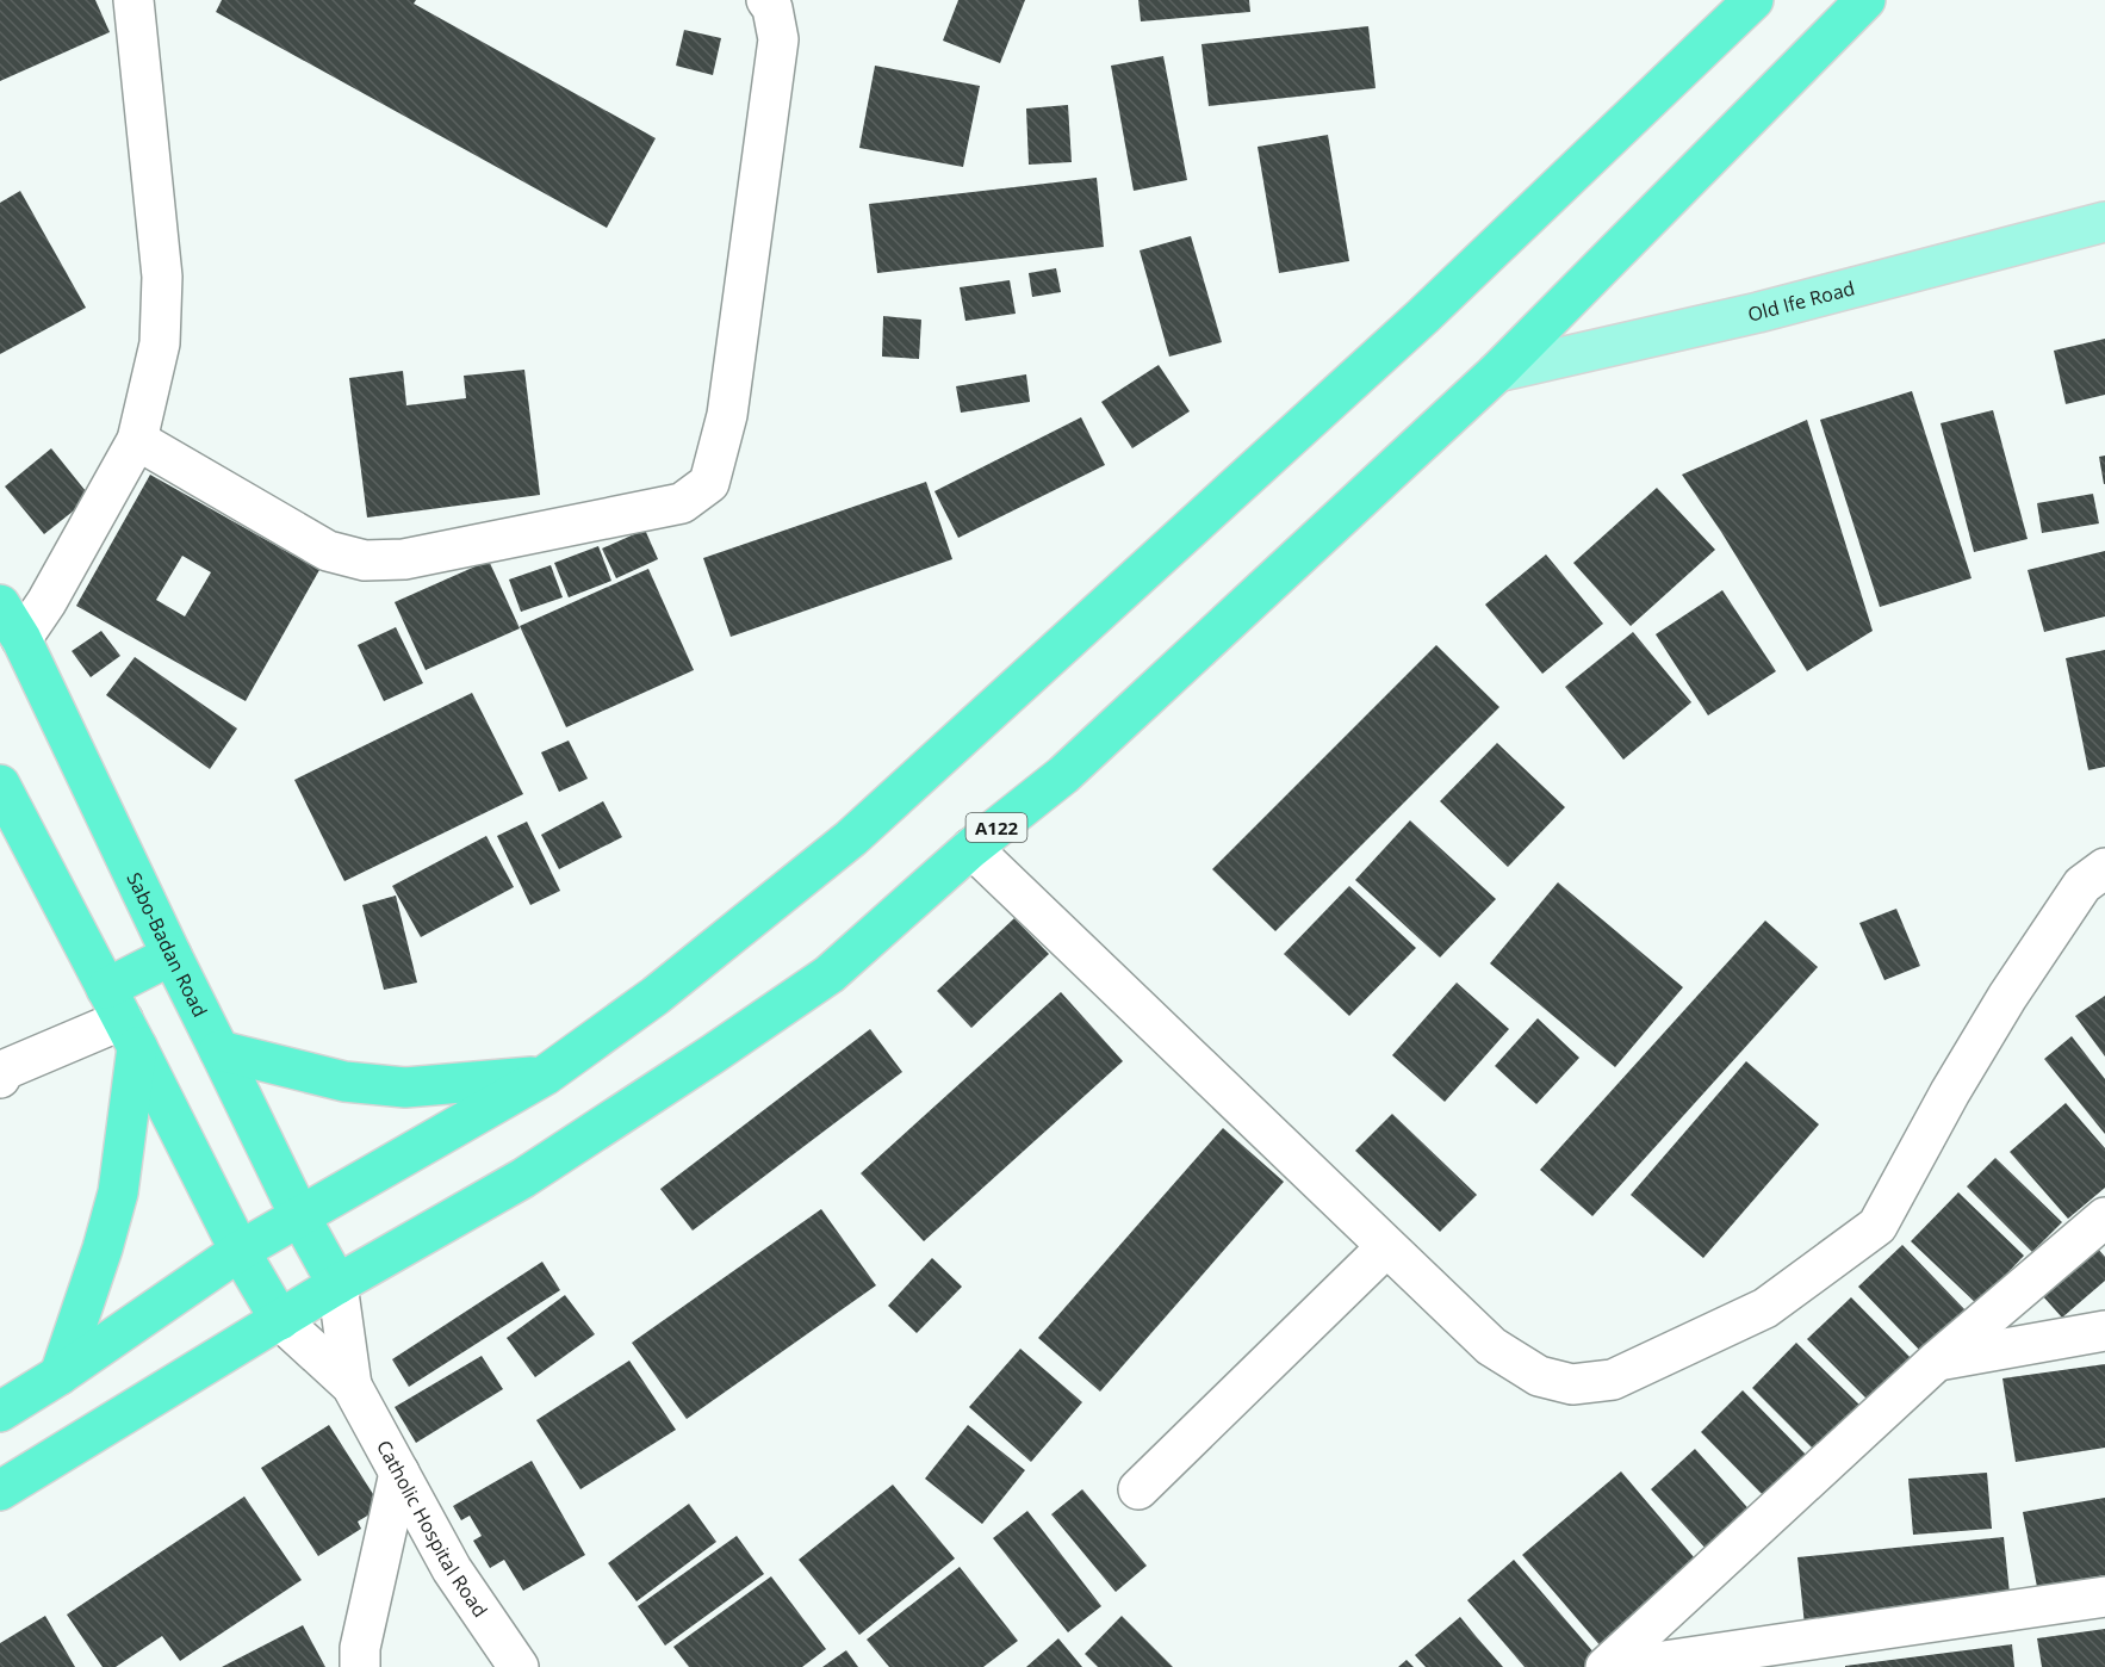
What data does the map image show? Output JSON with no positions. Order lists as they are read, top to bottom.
{
  "streets": {
    "highway": ["A122", "Sabo-Badan Road"],
    "main road": ["Old Ife Road"],
    "street": ["Catholic Hospital Road"]
  },
  "crossings": [
    ["Old Ife Road", "A122"],
    ["A122", "Sabo-Badan Road"],
    ["A122", "Catholic Hospital Road"],
    ["Sabo-Badan Road", "Catholic Hospital Road"]
  ]
}
